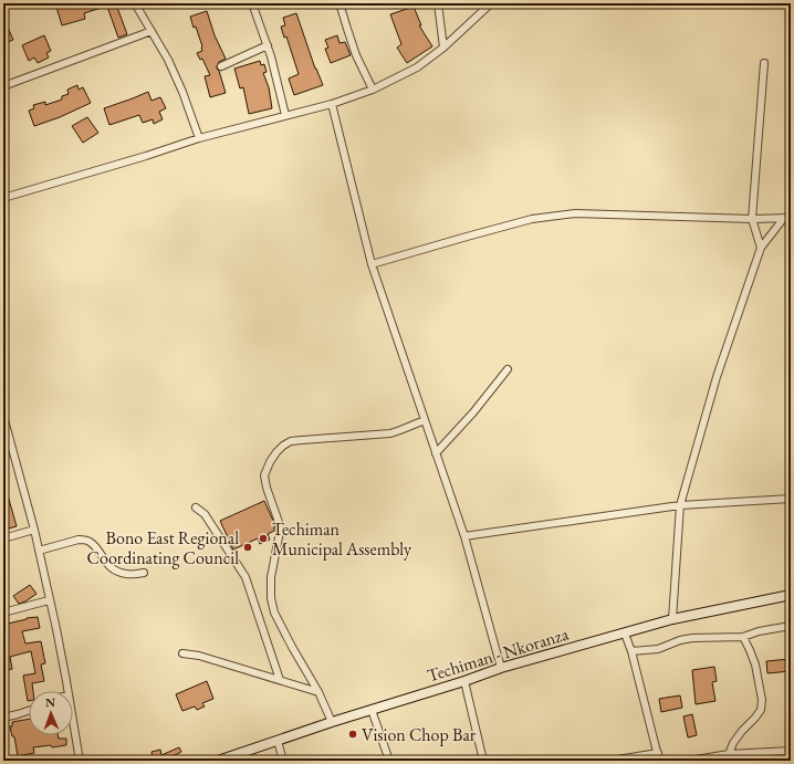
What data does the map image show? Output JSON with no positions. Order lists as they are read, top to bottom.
{
  "streets": {
    "main road": ["Techiman - Nkoranza"]
  },
  "places": ["Techiman Municipal Assembly", "Bono East Regional Coordinating Council", "Vision Chop Bar"],
  "north": "top"
}
